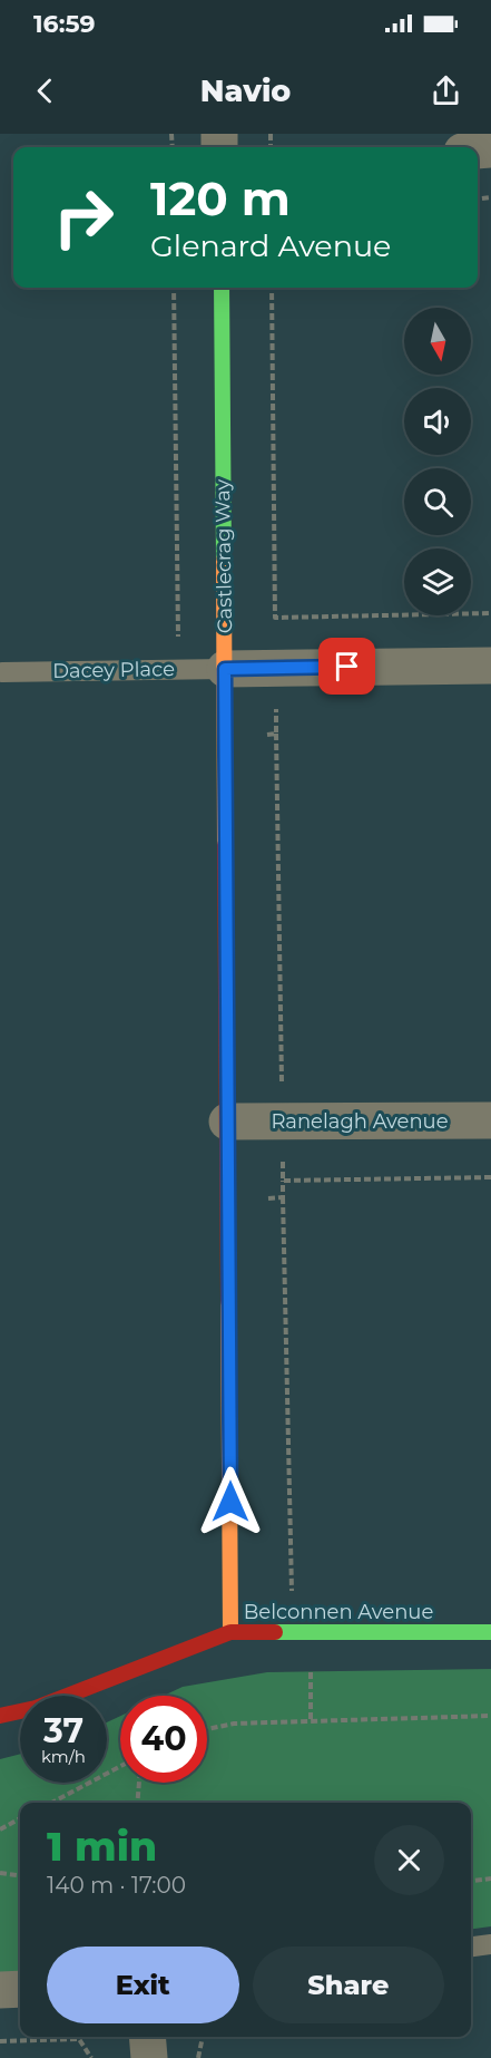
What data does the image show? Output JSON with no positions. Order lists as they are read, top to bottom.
{
  "streets": {
    "street": ["Castlecrag Way", "Ranelagh Avenue", "Belconnen Avenue"],
    "lane": ["Dacey Place"]
  },
  "crossings": [
    ["Castlecrag Way", "Dacey Place"],
    ["Castlecrag Way", "Ranelagh Avenue"],
    ["Castlecrag Way", "Belconnen Avenue"]
  ],
  "north": "bottom",
  "page": {
    "status": "16:59",
    "header": "Navio",
    "turn": ["120 m", "Glenard Avenue"],
    "speed": "37 km/h",
    "limit": "40",
    "heading": ["1 min", "140 m · 17:00"],
    "buttons": ["Exit", "Share"]
  }
}
